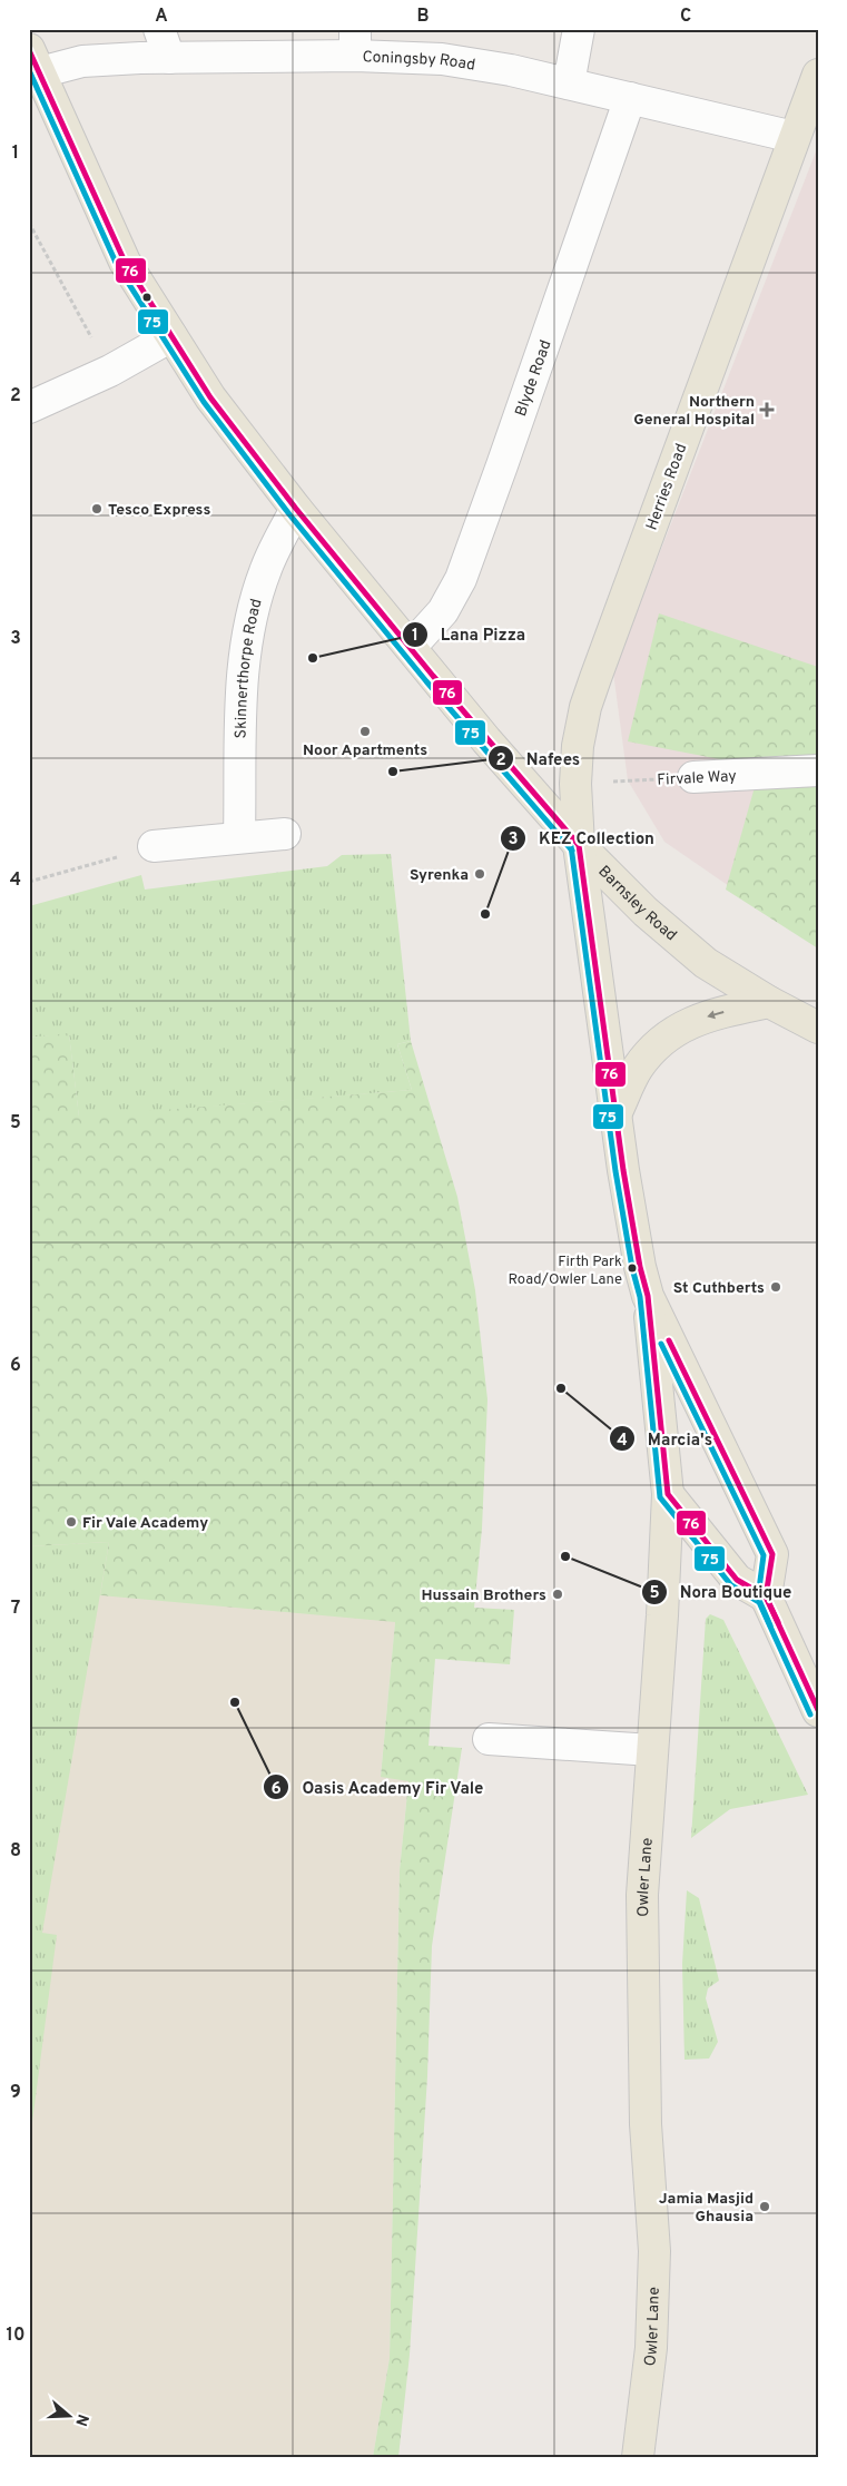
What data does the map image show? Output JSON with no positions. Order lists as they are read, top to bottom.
{
  "streets": {
    "main road": ["Herries Road", "Barnsley Road", "Owler Lane"],
    "street": [
      "Coningsby Road",
      "Blyde Road",
      "Skinnerthorpe Road",
      "Firvale Way"
    ]
  },
  "crossings": [
    ["Coningsby Road", "Blyde Road"],
    ["Coningsby Road", "Herries Road"],
    ["Coningsby Road", "Barnsley Road"],
    ["Blyde Road", "Barnsley Road"],
    ["Herries Road", "Firvale Way"],
    ["Herries Road", "Barnsley Road"],
    ["Herries Road", "Owler Lane"],
    ["Skinnerthorpe Road", "Barnsley Road"]
  ],
  "places": {
    "health": ["Northern General Hospital"],
    "other": [
      "Tesco Express",
      "Lana Pizza",
      "Noor Apartments",
      "Nafees",
      "Syrenka",
      "KEZ Collection",
      "Firth Park Road/Owler Lane",
      "St Cuthberts",
      "Marcia's",
      "Fir Vale Academy",
      "Nora Boutique",
      "Hussain Brothers",
      "Oasis Academy Fir Vale",
      "Jamia Masjid Ghausia"
    ]
  },
  "lines": ["transit line 76", "transit line 75"],
  "north": "right",
  "grid": {
    "columns": ["A", "B", "C"],
    "rows": [
      "1",
      "2",
      "3",
      "4",
      "5",
      "6",
      "7",
      "8",
      "9",
      "10"
    ]
  }
}
